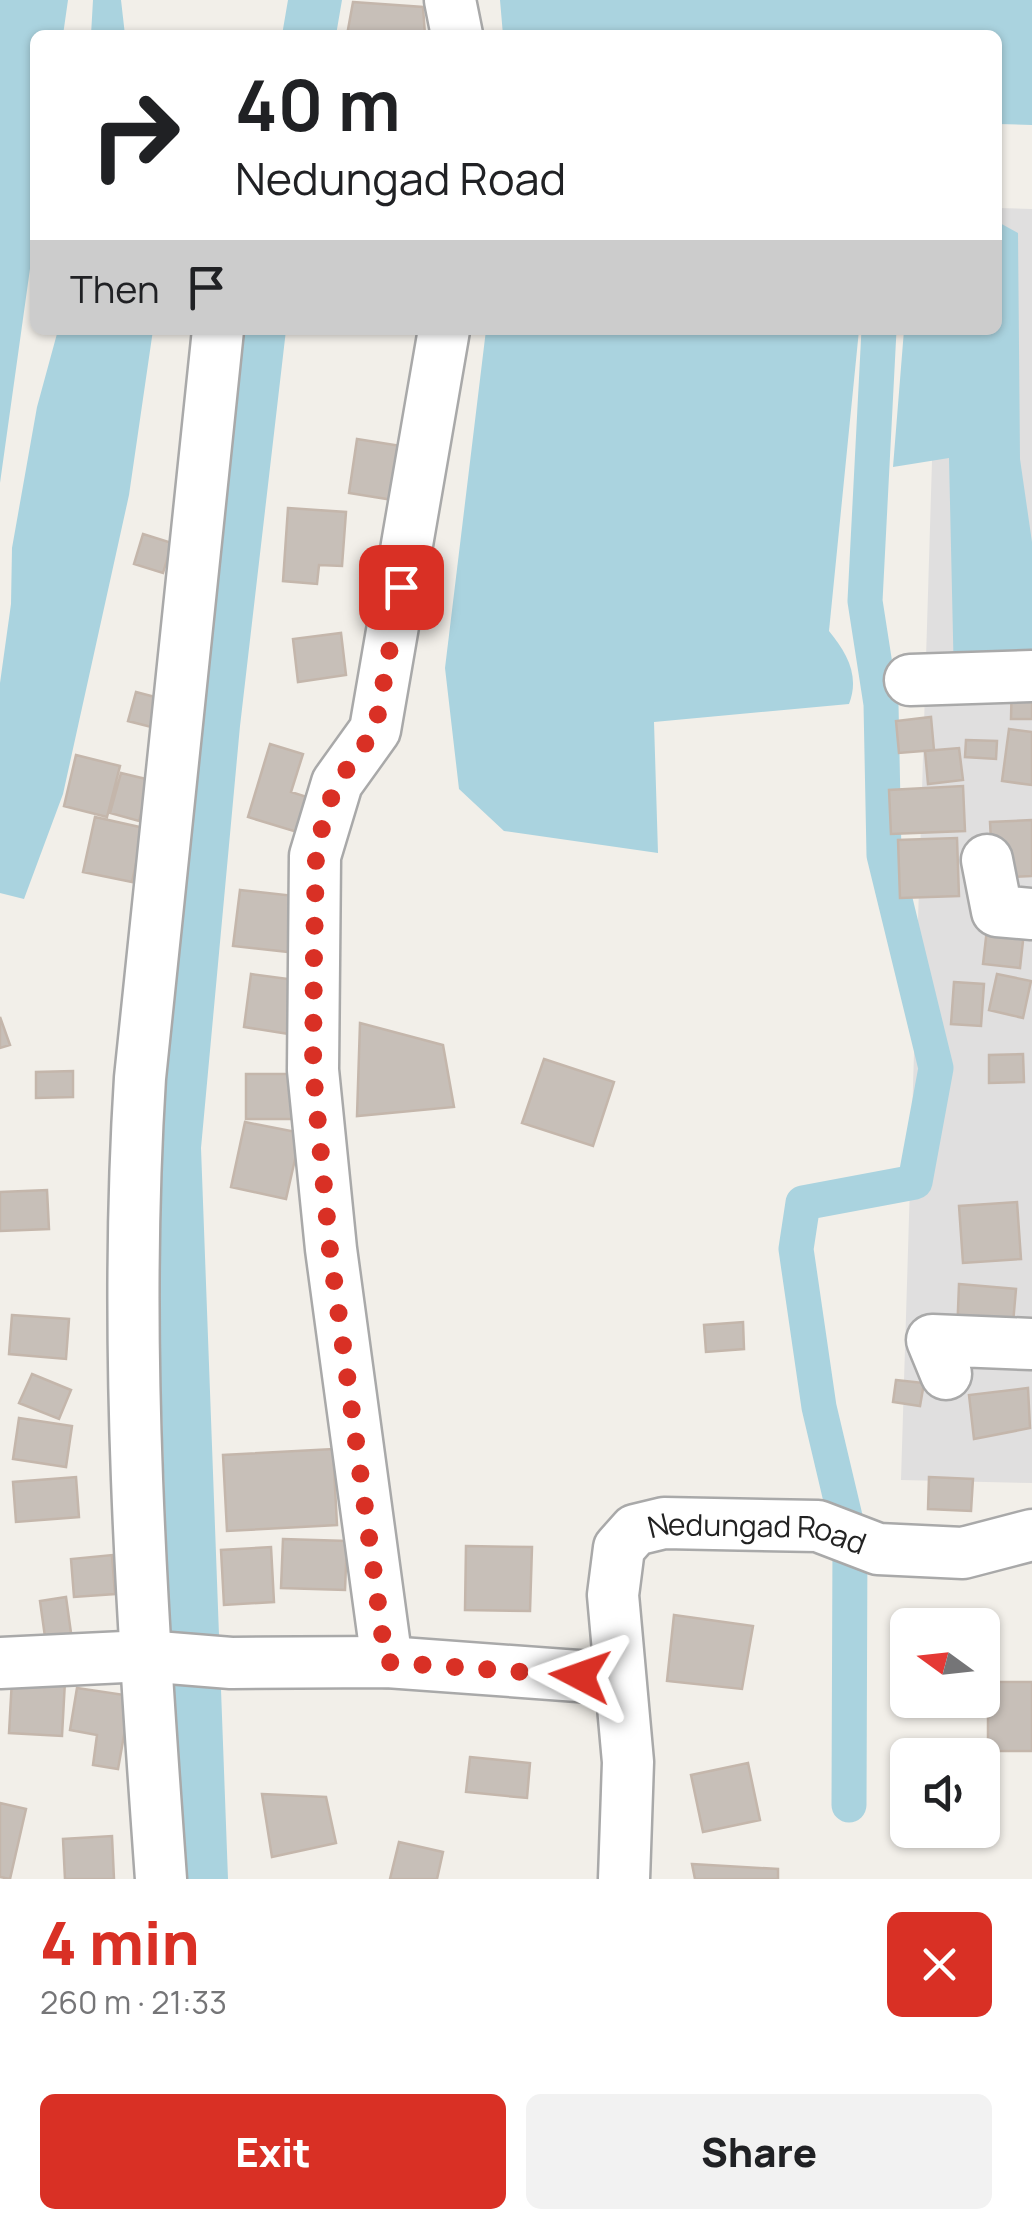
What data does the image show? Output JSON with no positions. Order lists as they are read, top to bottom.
{
  "streets": {
    "street": ["Nedungad Road"]
  },
  "north": "left",
  "page": {
    "turn": ["40 m", "Nedungad Road"],
    "then": "Then",
    "heading": ["4 min", "260 m · 21:33"],
    "buttons": ["Exit", "Share"]
  }
}
